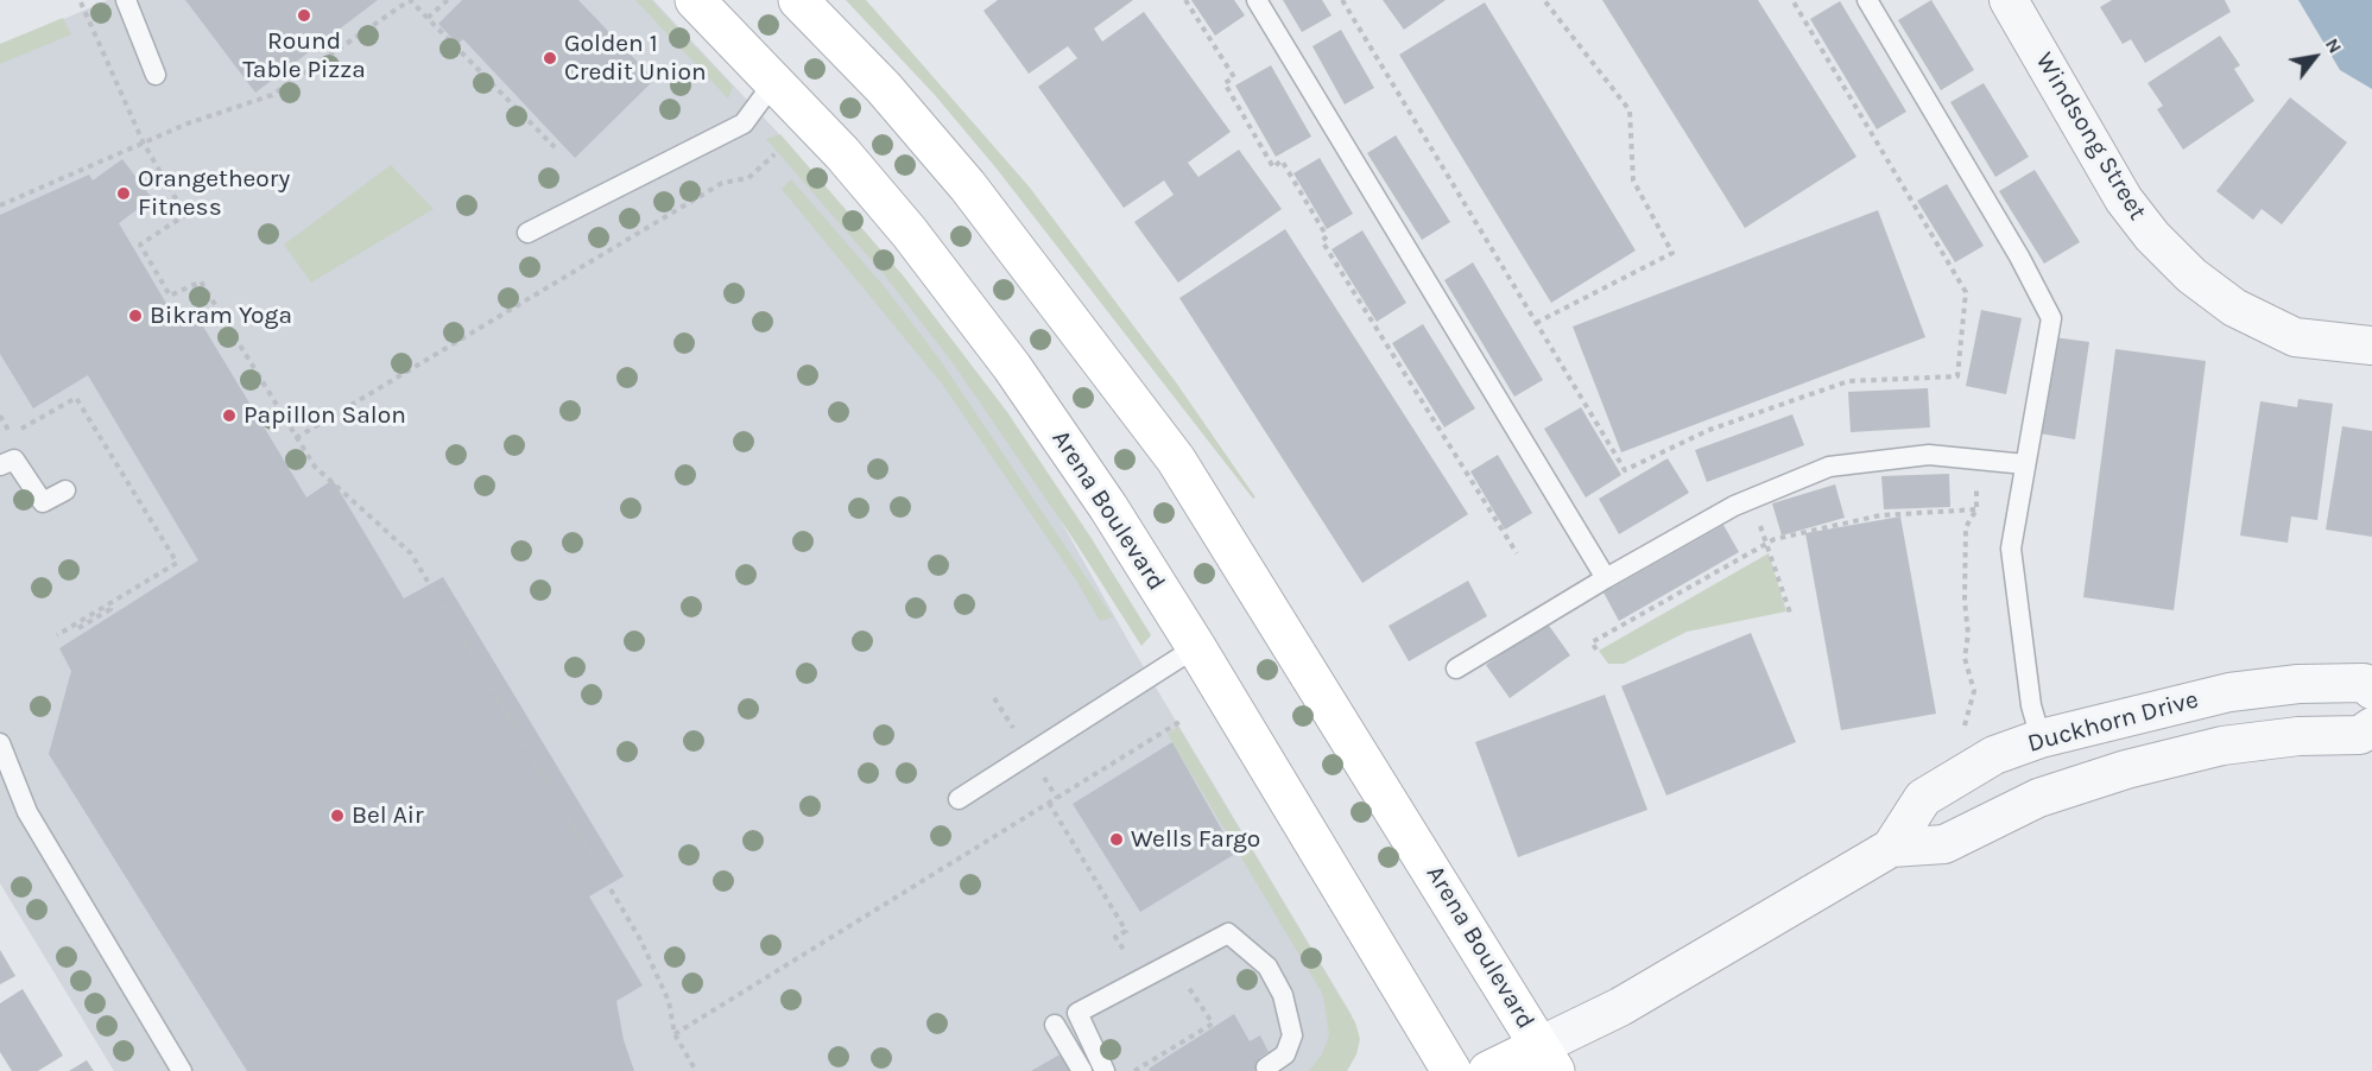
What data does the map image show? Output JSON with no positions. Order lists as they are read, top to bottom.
{
  "streets": {
    "main road": ["Arena Boulevard", "Duckhorn Drive"],
    "street": ["Windsong Street"]
  },
  "crossings": [
    ["Arena Boulevard", "Duckhorn Drive"]
  ],
  "places": [
    "Round Table Pizza",
    "Golden 1 Credit Union",
    "Orangetheory Fitness",
    "Bikram Yoga",
    "Papillon Salon",
    "Bel Air",
    "Wells Fargo"
  ],
  "north": "top right"
}
